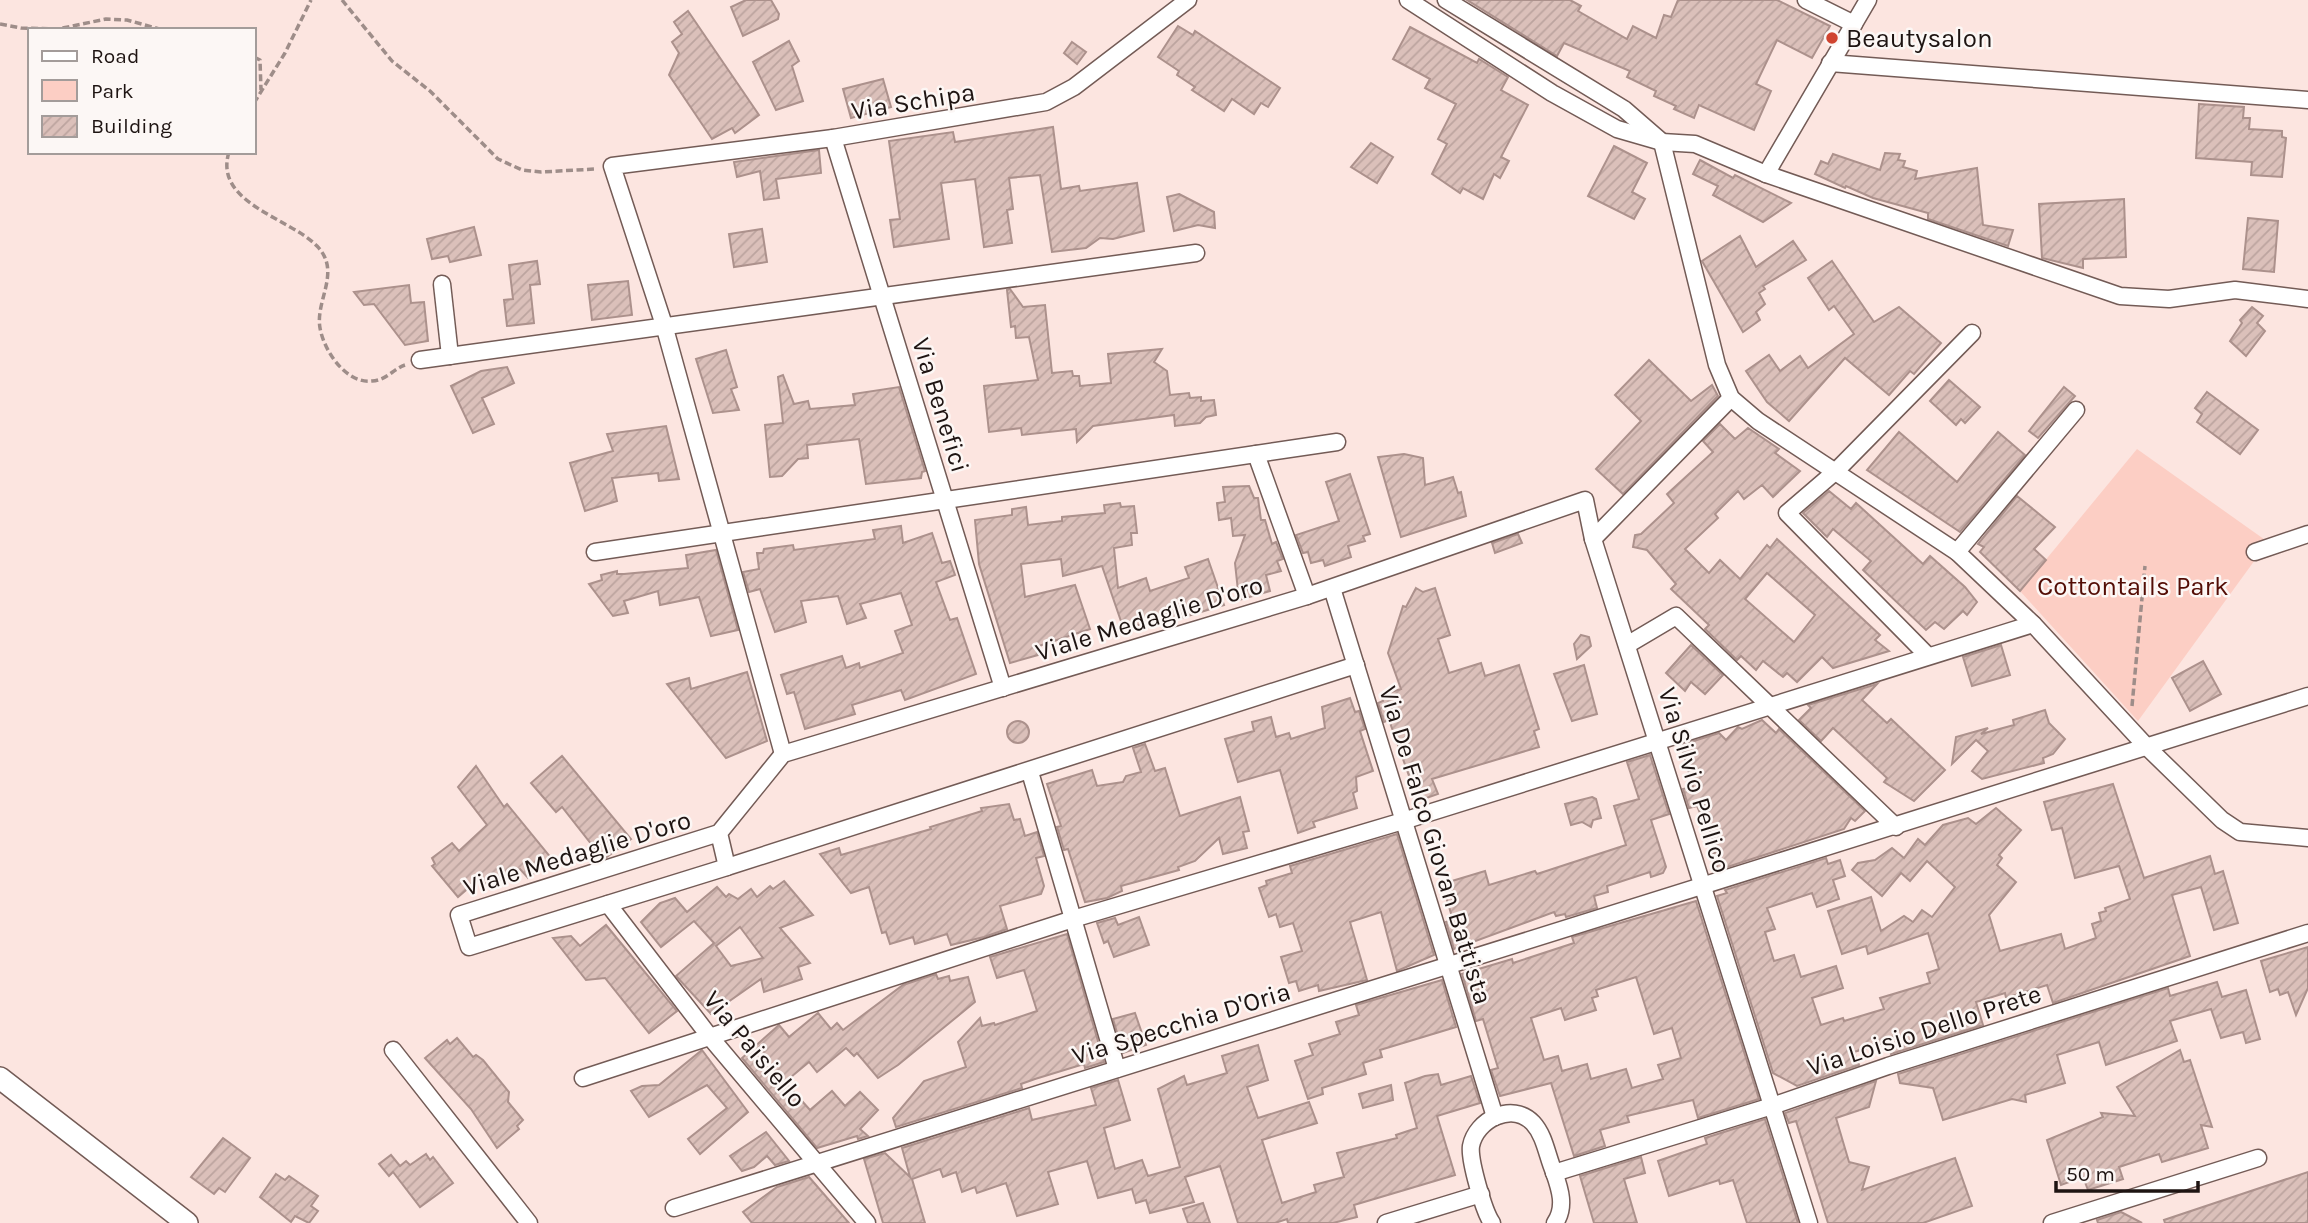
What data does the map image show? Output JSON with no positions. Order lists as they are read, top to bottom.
{
  "streets": {
    "street": [
      "Via Schipa",
      "Via Benefici",
      "Viale Medaglie D'oro",
      "Via Silvio Pellico",
      "Via De Falco Giovan Battista",
      "Via Specchia D'Oria",
      "Via Loisio Dello Prete",
      "Via Paisiello"
    ]
  },
  "crossings": [
    ["Via Schipa", "Via Benefici"],
    ["Via Benefici", "Viale Medaglie D'oro"],
    ["Viale Medaglie D'oro", "Via Silvio Pellico"],
    ["Viale Medaglie D'oro", "Via De Falco Giovan Battista"],
    ["Viale Medaglie D'oro", "Via Paisiello"],
    ["Via Silvio Pellico", "Via Specchia D'Oria"],
    ["Via Silvio Pellico", "Via Loisio Dello Prete"],
    ["Via De Falco Giovan Battista", "Via Specchia D'Oria"],
    ["Via Specchia D'Oria", "Via Paisiello"]
  ],
  "parks": ["Cottontails Park"],
  "places": ["Beautysalon"],
  "legend": ["Road", "Park", "Building"],
  "scale_bar": "50 m"
}
